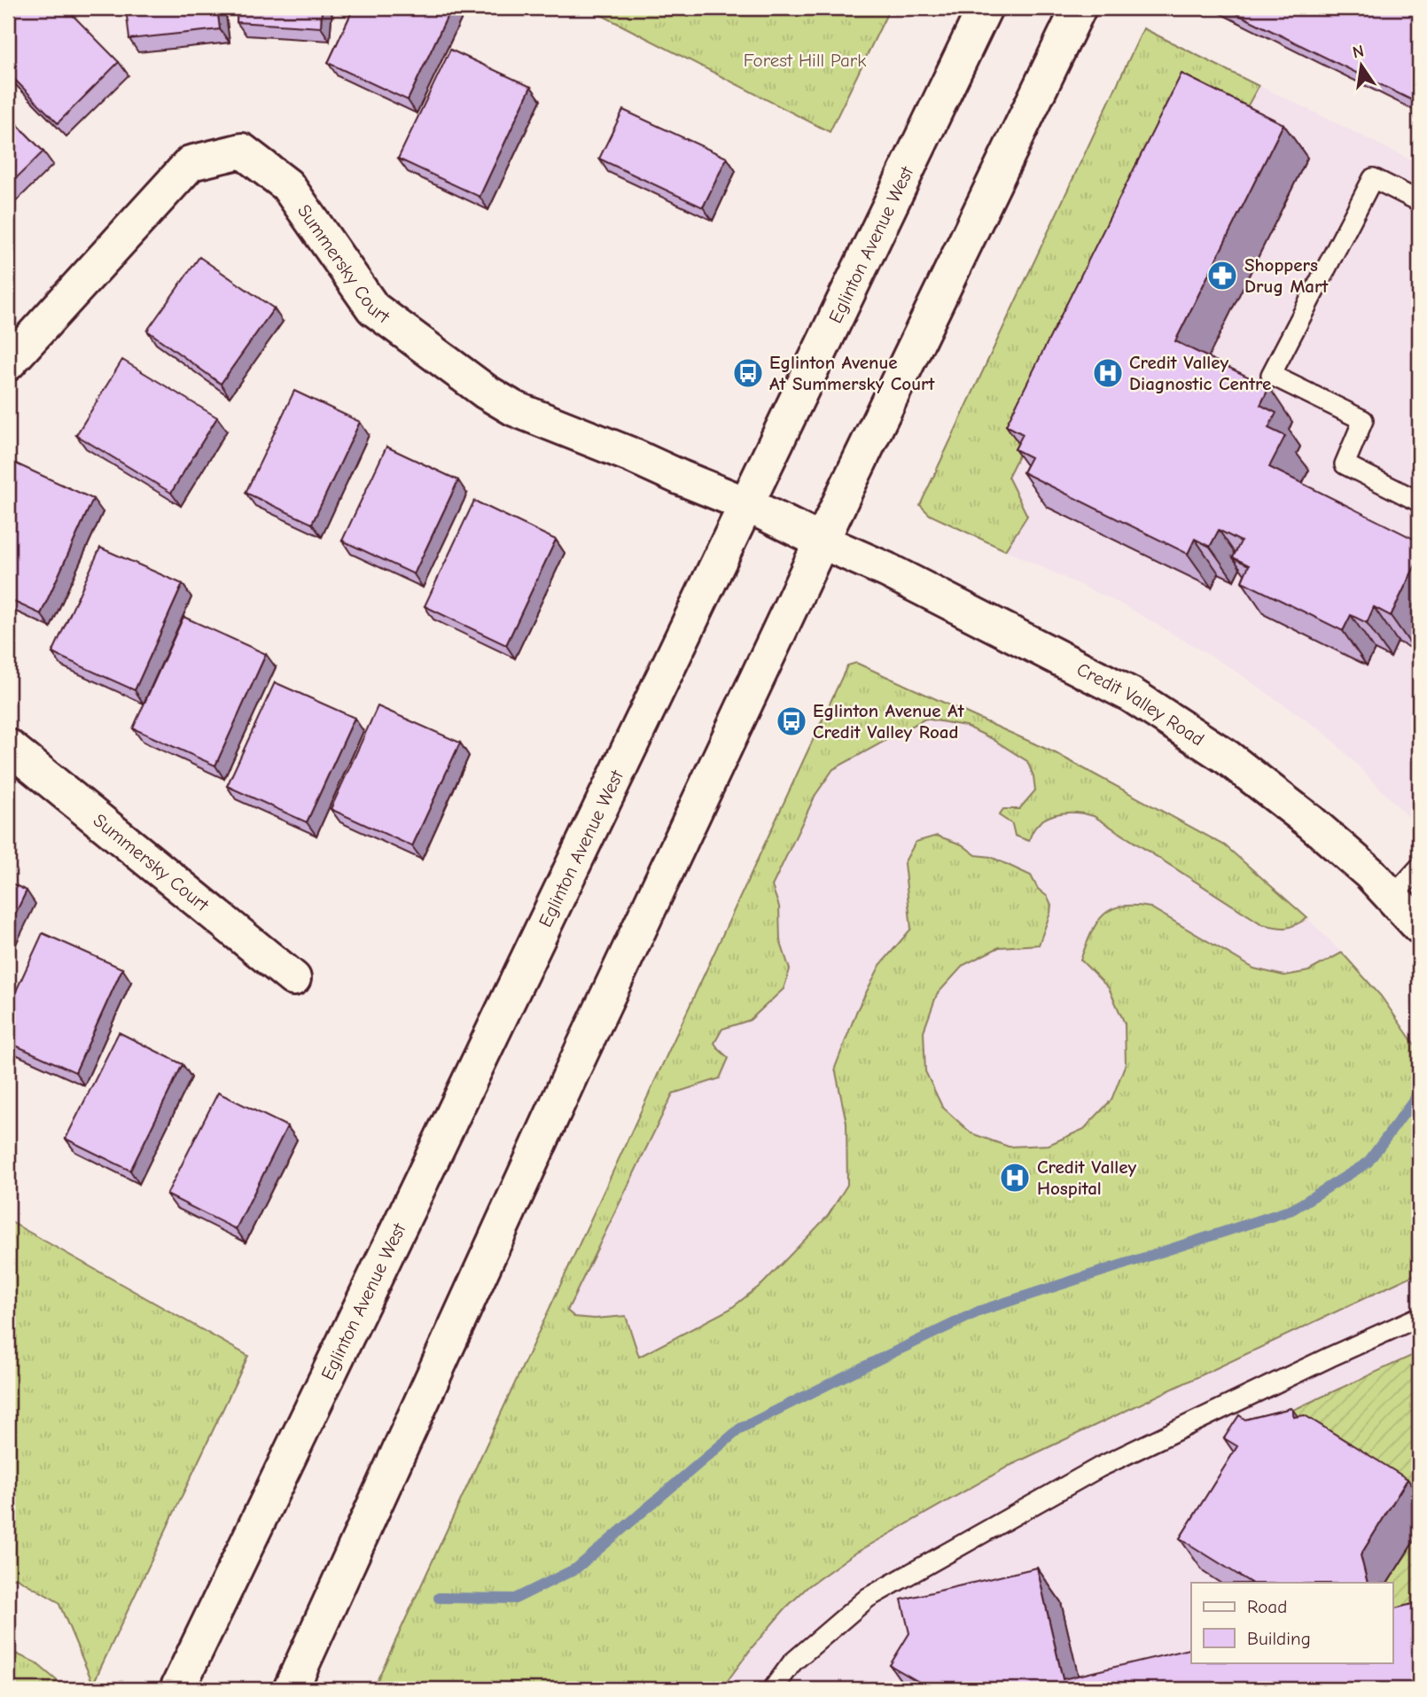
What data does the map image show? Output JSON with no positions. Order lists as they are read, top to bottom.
{
  "streets": {
    "main road": ["Eglinton Avenue West", "Summersky Court", "Credit Valley Road"]
  },
  "crossings": [
    ["Eglinton Avenue West", "Summersky Court"],
    ["Eglinton Avenue West", "Credit Valley Road"],
    ["Summersky Court", "Credit Valley Road"]
  ],
  "parks": ["Forest Hill Park"],
  "places": {
    "pharmacy": ["Shoppers Drug Mart"],
    "bus stop": ["Eglinton Avenue At Summersky Court", "Eglinton Avenue At Credit Valley Road"],
    "hospital": ["Credit Valley Diagnostic Centre", "Credit Valley Hospital"]
  },
  "legend": ["Road", "Building"],
  "north": "top"
}
